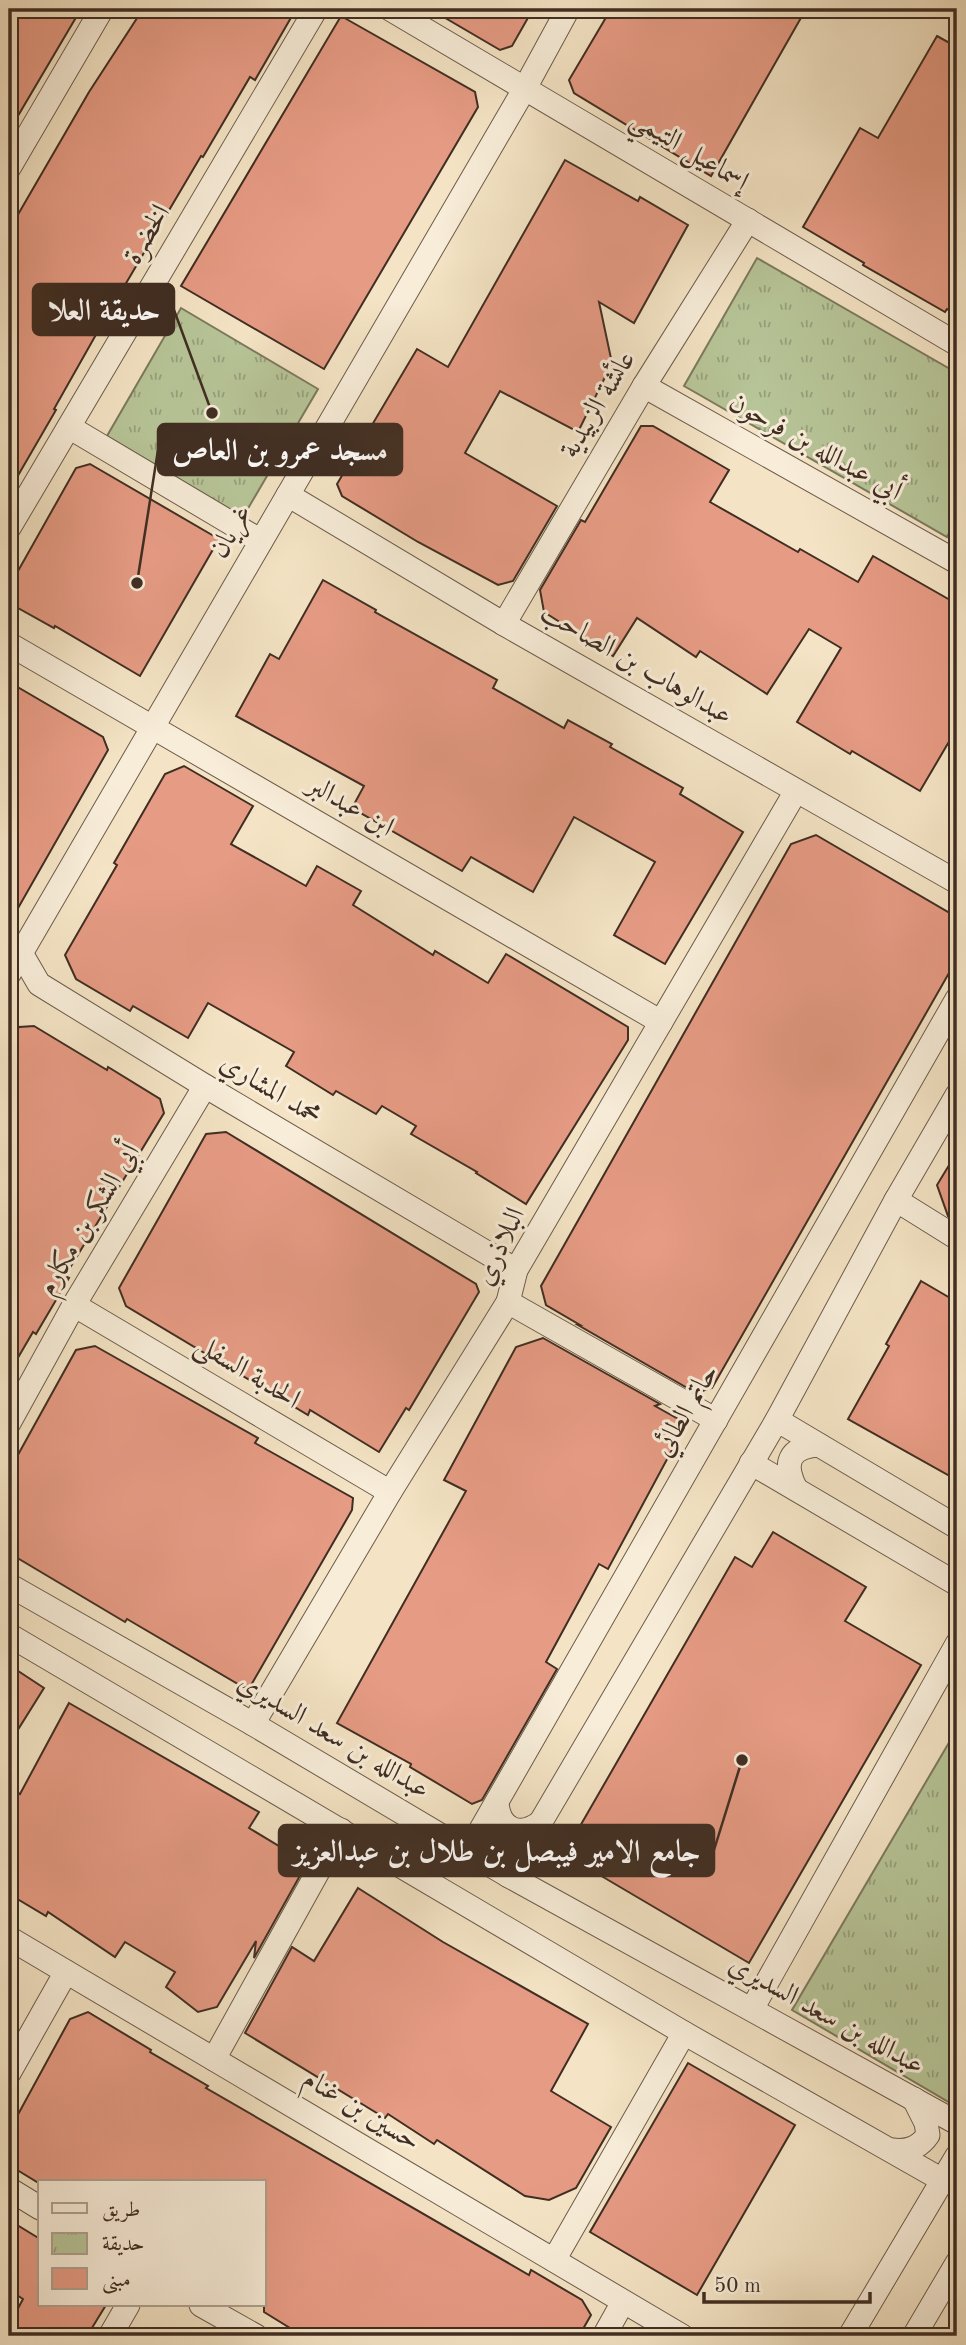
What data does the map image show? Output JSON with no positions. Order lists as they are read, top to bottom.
{
  "streets": {
    "street": [
      "إسماعيل التيمي",
      "الخضرة",
      "عائشة الزبيدية",
      "أبي عبدالله بن فرحون",
      "غريان",
      "عبدالوهاب بن الصاحب",
      "ابن عبدالبر",
      "محمد المشاري",
      "أبي الشكر بن مكارم",
      "البلاذري",
      "الحدبة السفلى",
      "حاتم الطائي",
      "عبدالله بن سعد السديري",
      "حسين بن غنام"
    ]
  },
  "crossings": [
    ["إسماعيل التيمي", "عائشة الزبيدية"],
    ["إسماعيل التيمي", "غريان"],
    ["عائشة الزبيدية", "أبي عبدالله بن فرحون"],
    ["عائشة الزبيدية", "عبدالوهاب بن الصاحب"],
    ["غريان", "عبدالوهاب بن الصاحب"],
    ["غريان", "ابن عبدالبر"],
    ["غريان", "محمد المشاري"],
    ["عبدالوهاب بن الصاحب", "البلاذري"],
    ["ابن عبدالبر", "البلاذري"],
    ["محمد المشاري", "أبي الشكر بن مكارم"],
    ["محمد المشاري", "البلاذري"],
    ["أبي الشكر بن مكارم", "الحدبة السفلى"],
    ["البلاذري", "الحدبة السفلى"],
    ["البلاذري", "عبدالله بن سعد السديري"],
    ["حاتم الطائي", "عبدالله بن سعد السديري"]
  ],
  "places": ["حديقة العلا", "مسجد عمرو بن العاص", "جامع الامير فيبصل بن طلال بن عبدالعزيز"],
  "legend": ["طريق", "حديقة", "مبنى"],
  "scale_bar": "50 m"
}
